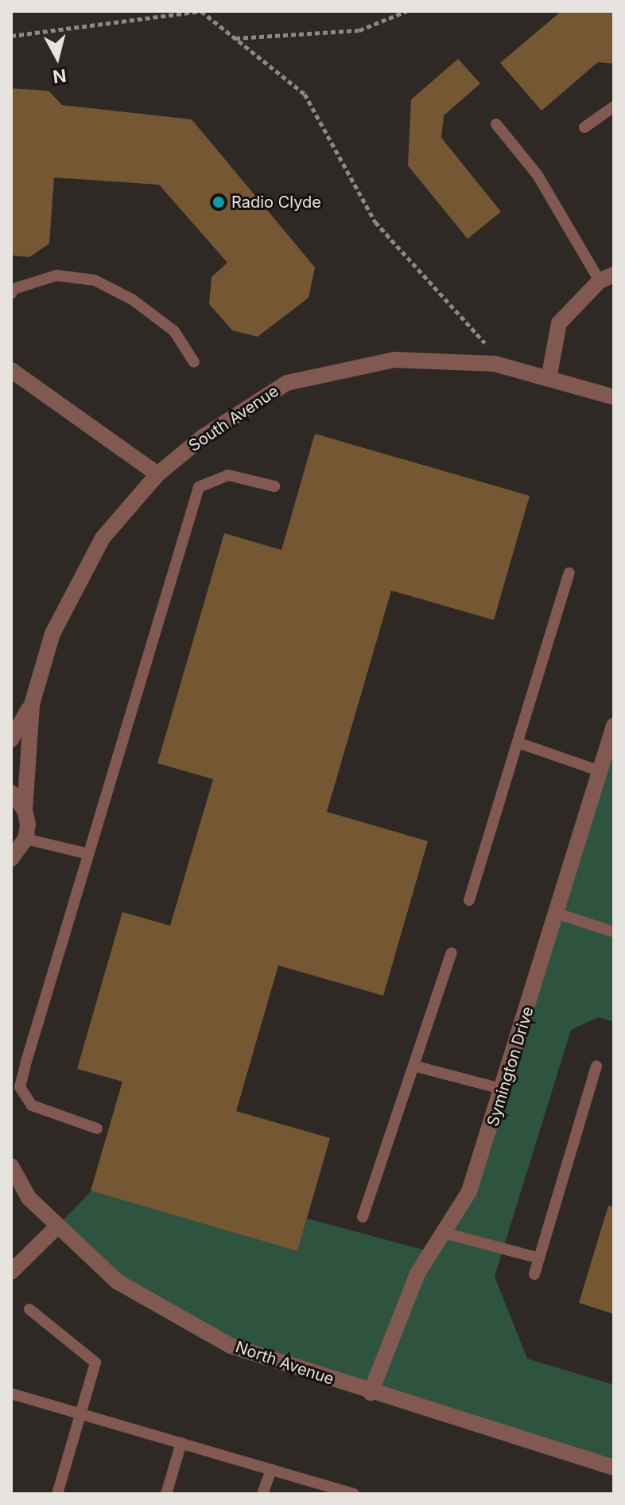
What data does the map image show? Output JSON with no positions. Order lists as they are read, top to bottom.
{
  "streets": {
    "street": ["South Avenue", "Symington Drive", "North Avenue"]
  },
  "crossings": [
    ["Symington Drive", "North Avenue"]
  ],
  "places": ["Radio Clyde"],
  "north": "bottom"
}
